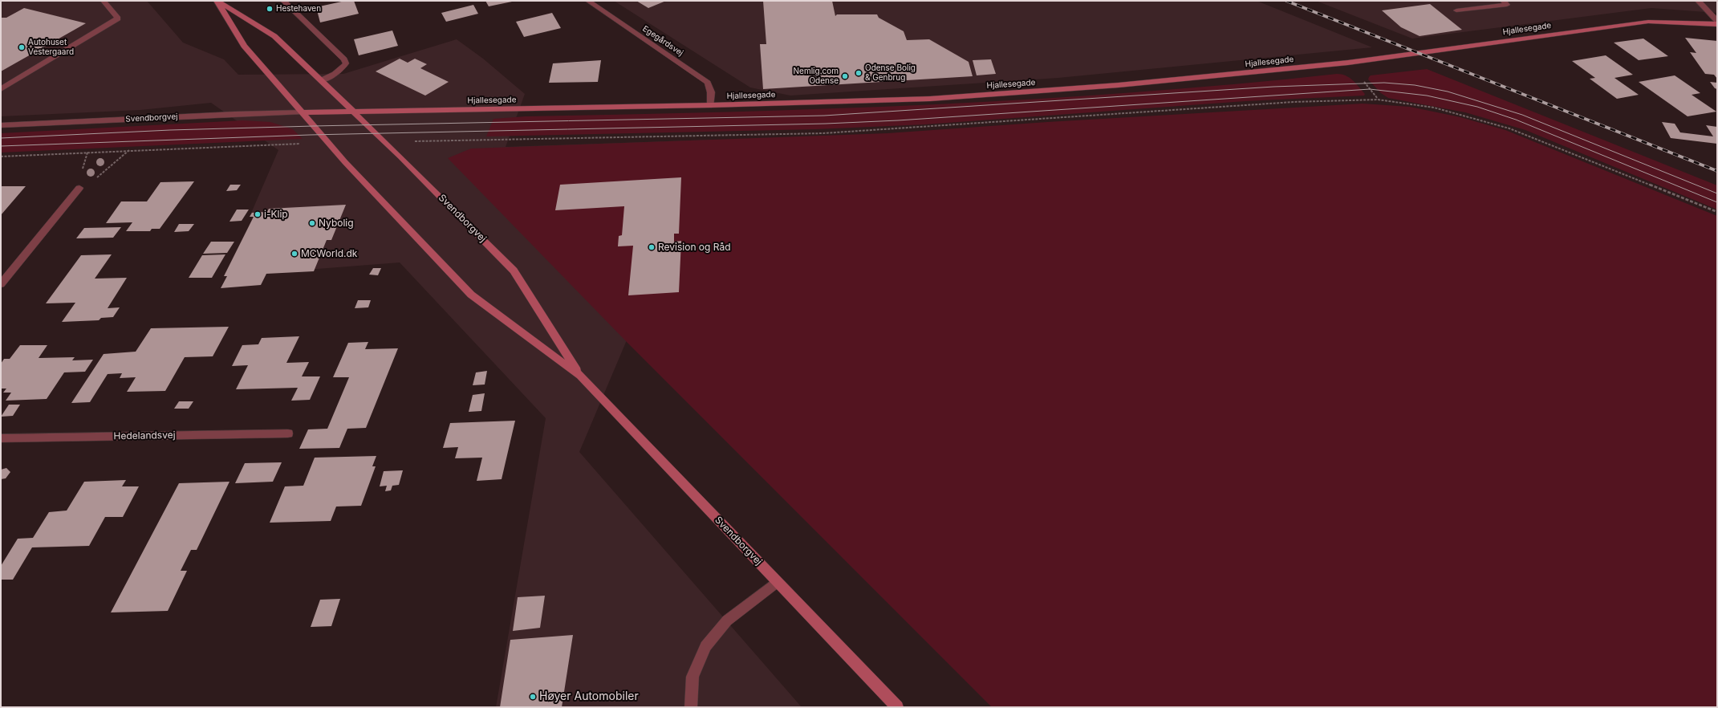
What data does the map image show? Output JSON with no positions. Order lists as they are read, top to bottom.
{
  "streets": {
    "main road": ["Hjallesegade", "Svendborgvej"],
    "street": ["Egegårdsvej", "Hedelandsvej"]
  },
  "crossings": [
    ["Hjallesegade", "Egegårdsvej"],
    ["Hjallesegade", "Svendborgvej"]
  ],
  "places": [
    "Hestehaven",
    "Autohuset Vestergaard",
    "Odense Bolig & Genbrug",
    "Nemlig.com Odense",
    "i-Klip",
    "Nybolig",
    "Revision og Råd",
    "MCWorld.dk",
    "Høyer Automobiler"
  ]
}
